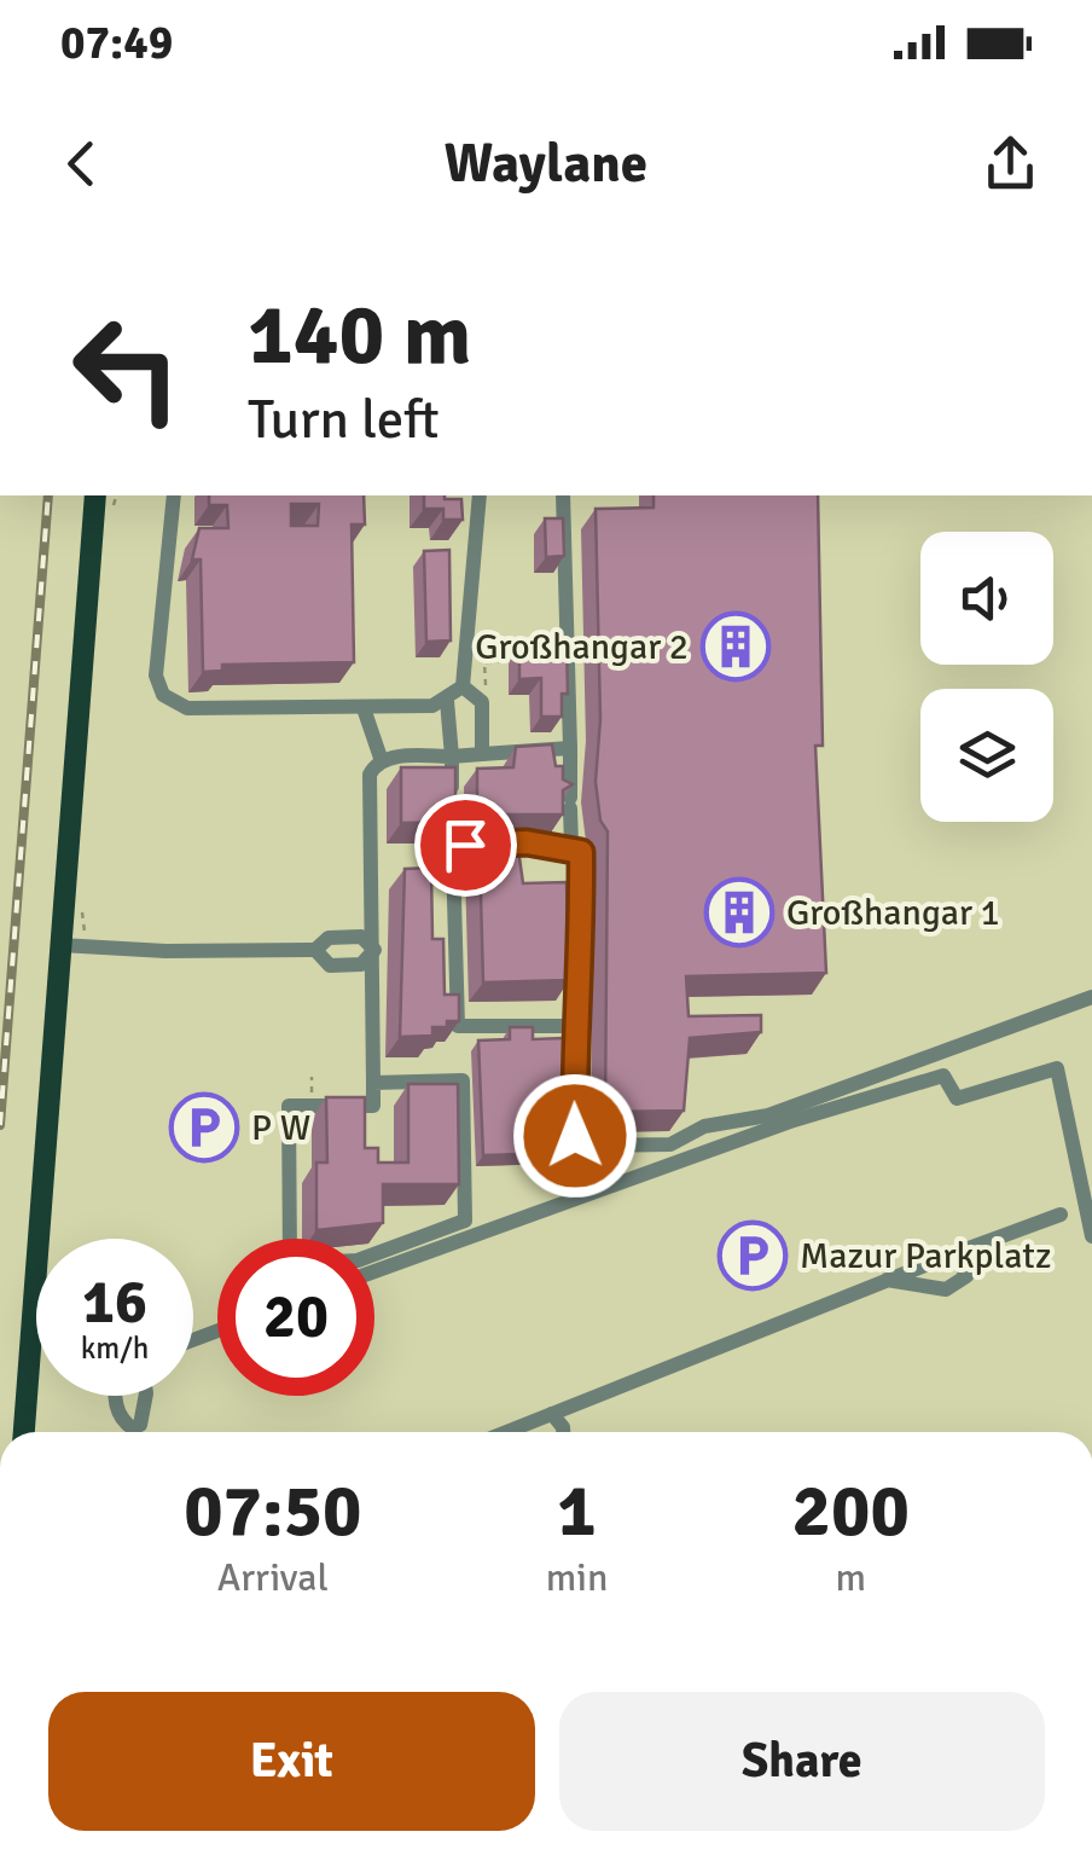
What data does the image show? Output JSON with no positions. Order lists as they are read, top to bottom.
{
  "places": {
    "building": ["Großhangar 2", "Großhangar 1"],
    "parking": ["P W", "Mazur Parkplatz"]
  },
  "page": {
    "status": "07:49",
    "header": "Waylane",
    "turn": ["140 m", "Turn left"],
    "speed": "16 km/h",
    "limit": "20",
    "eta": [
      "07:50",
      "Arrival",
      "1",
      "min",
      "200",
      "m"
    ],
    "buttons": ["Exit", "Share"]
  }
}
